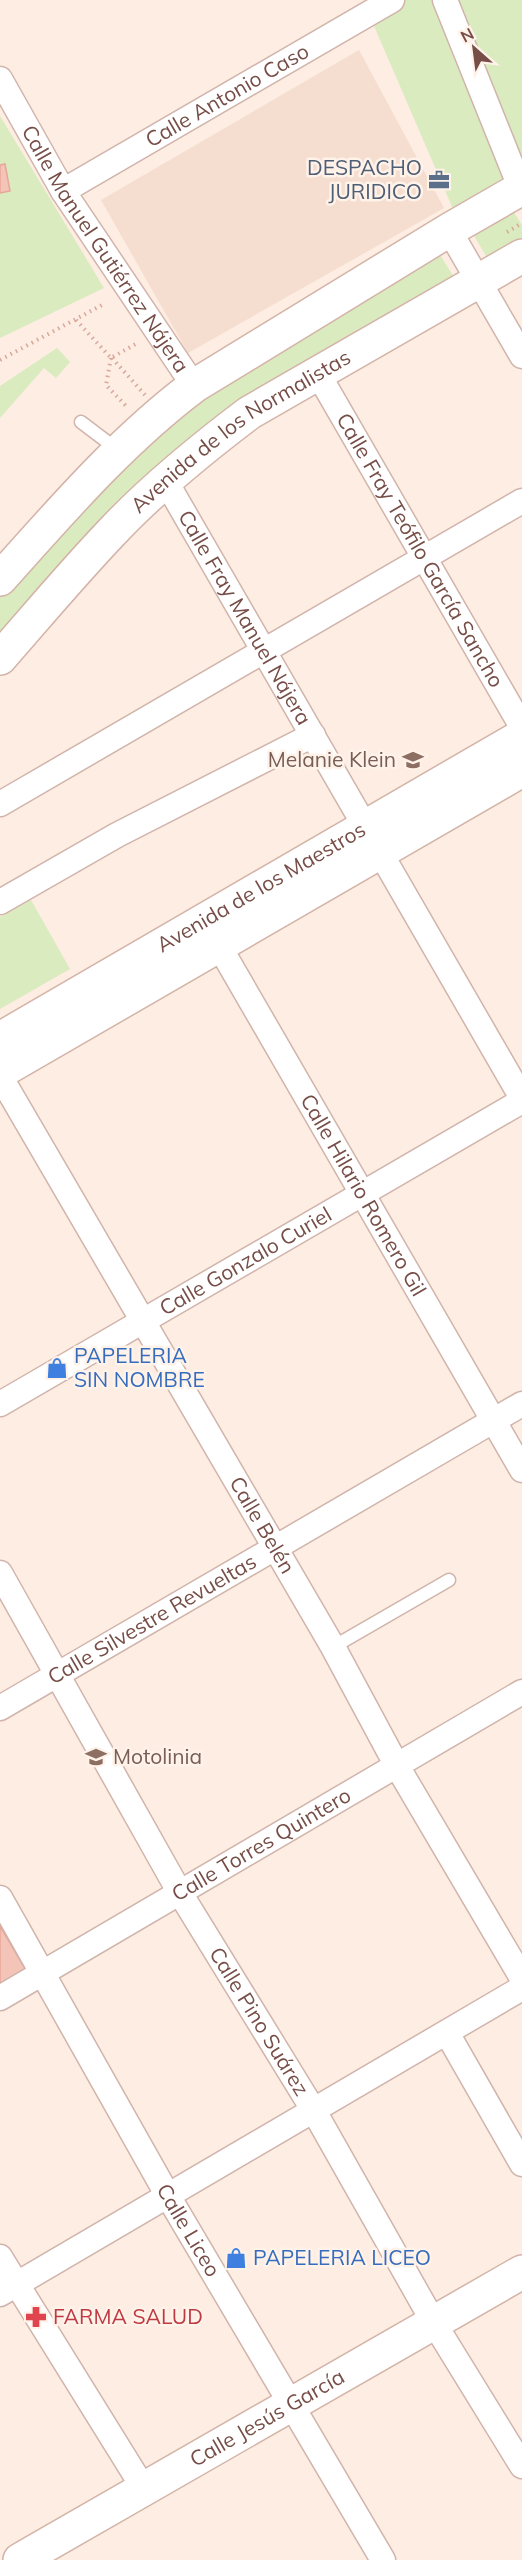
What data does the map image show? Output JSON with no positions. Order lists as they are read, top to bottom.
{
  "streets": {
    "street": [
      "Calle Antonio Caso",
      "Calle Manuel Gutiérrez Nájera",
      "Avenida de los Normalistas",
      "Calle Fray Teófilo García Sancho",
      "Calle Fray Manuel Nájera",
      "Avenida de los Maestros",
      "Calle Hilario Romero Gil",
      "Calle Gonzalo Curiel",
      "Calle Belén",
      "Calle Silvestre Revueltas",
      "Calle Torres Quintero",
      "Calle Pino Suárez",
      "Calle Liceo",
      "Calle Jesús García"
    ]
  },
  "crossings": [
    ["Calle Antonio Caso", "Calle Manuel Gutiérrez Nájera"],
    ["Avenida de los Normalistas", "Calle Fray Teófilo García Sancho"],
    ["Avenida de los Normalistas", "Calle Fray Manuel Nájera"],
    ["Calle Fray Manuel Nájera", "Avenida de los Maestros"],
    ["Calle Fray Manuel Nájera", "Calle Gonzalo Curiel"],
    ["Avenida de los Maestros", "Calle Hilario Romero Gil"],
    ["Avenida de los Maestros", "Calle Belén"],
    ["Calle Hilario Romero Gil", "Calle Gonzalo Curiel"],
    ["Calle Hilario Romero Gil", "Calle Silvestre Revueltas"],
    ["Calle Gonzalo Curiel", "Calle Belén"],
    ["Calle Belén", "Calle Silvestre Revueltas"],
    ["Calle Belén", "Calle Torres Quintero"],
    ["Calle Silvestre Revueltas", "Calle Pino Suárez"],
    ["Calle Torres Quintero", "Calle Pino Suárez"],
    ["Calle Torres Quintero", "Calle Liceo"],
    ["Calle Pino Suárez", "Calle Jesús García"],
    ["Calle Liceo", "Calle Jesús García"]
  ],
  "places": {
    "office": ["DESPACHO JURIDICO"],
    "school or university": ["Melanie Klein", "Motolinia"],
    "shop": ["PAPELERIA SIN NOMBRE", "PAPELERIA LICEO"],
    "pharmacy": ["FARMA SALUD"]
  },
  "north": "top left"
}
